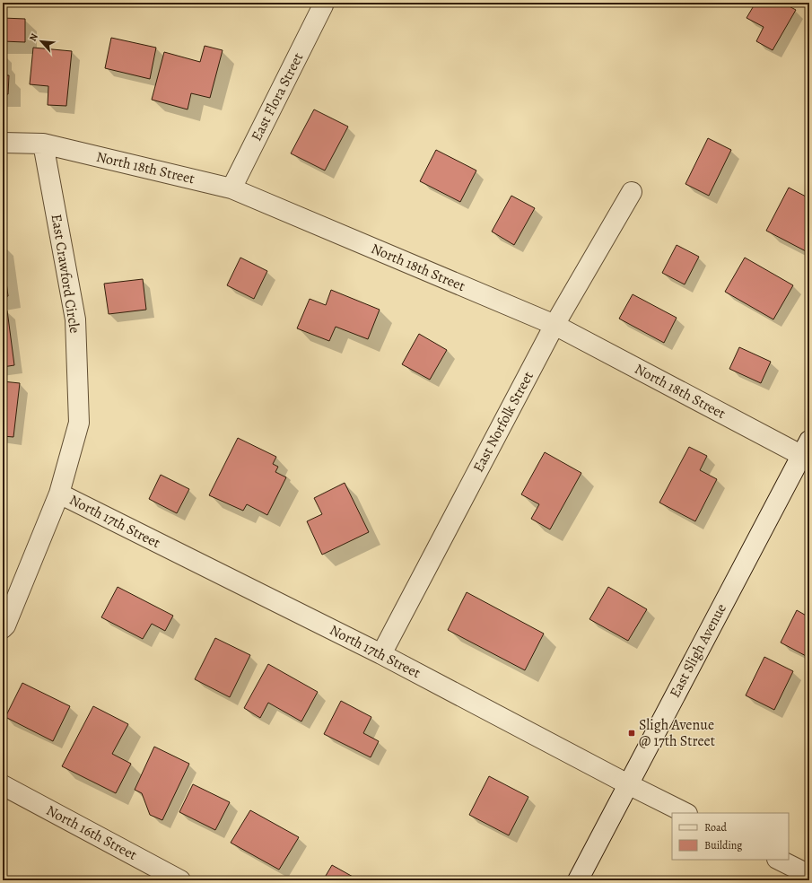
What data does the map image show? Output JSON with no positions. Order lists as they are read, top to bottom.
{
  "streets": {
    "street": [
      "East Flora Street",
      "North 18th Street",
      "East Crawford Circle",
      "East Norfolk Street",
      "North 17th Street",
      "East Sligh Avenue",
      "North 16th Street"
    ]
  },
  "crossings": [
    ["East Flora Street", "North 18th Street"],
    ["North 18th Street", "East Crawford Circle"],
    ["North 18th Street", "East Norfolk Street"],
    ["North 18th Street", "East Sligh Avenue"],
    ["East Crawford Circle", "North 17th Street"],
    ["East Norfolk Street", "North 17th Street"],
    ["North 17th Street", "East Sligh Avenue"]
  ],
  "places": {
    "transit": ["Sligh Avenue @ 17th Street"]
  },
  "legend": ["Road", "Building"],
  "north": "top left"
}
